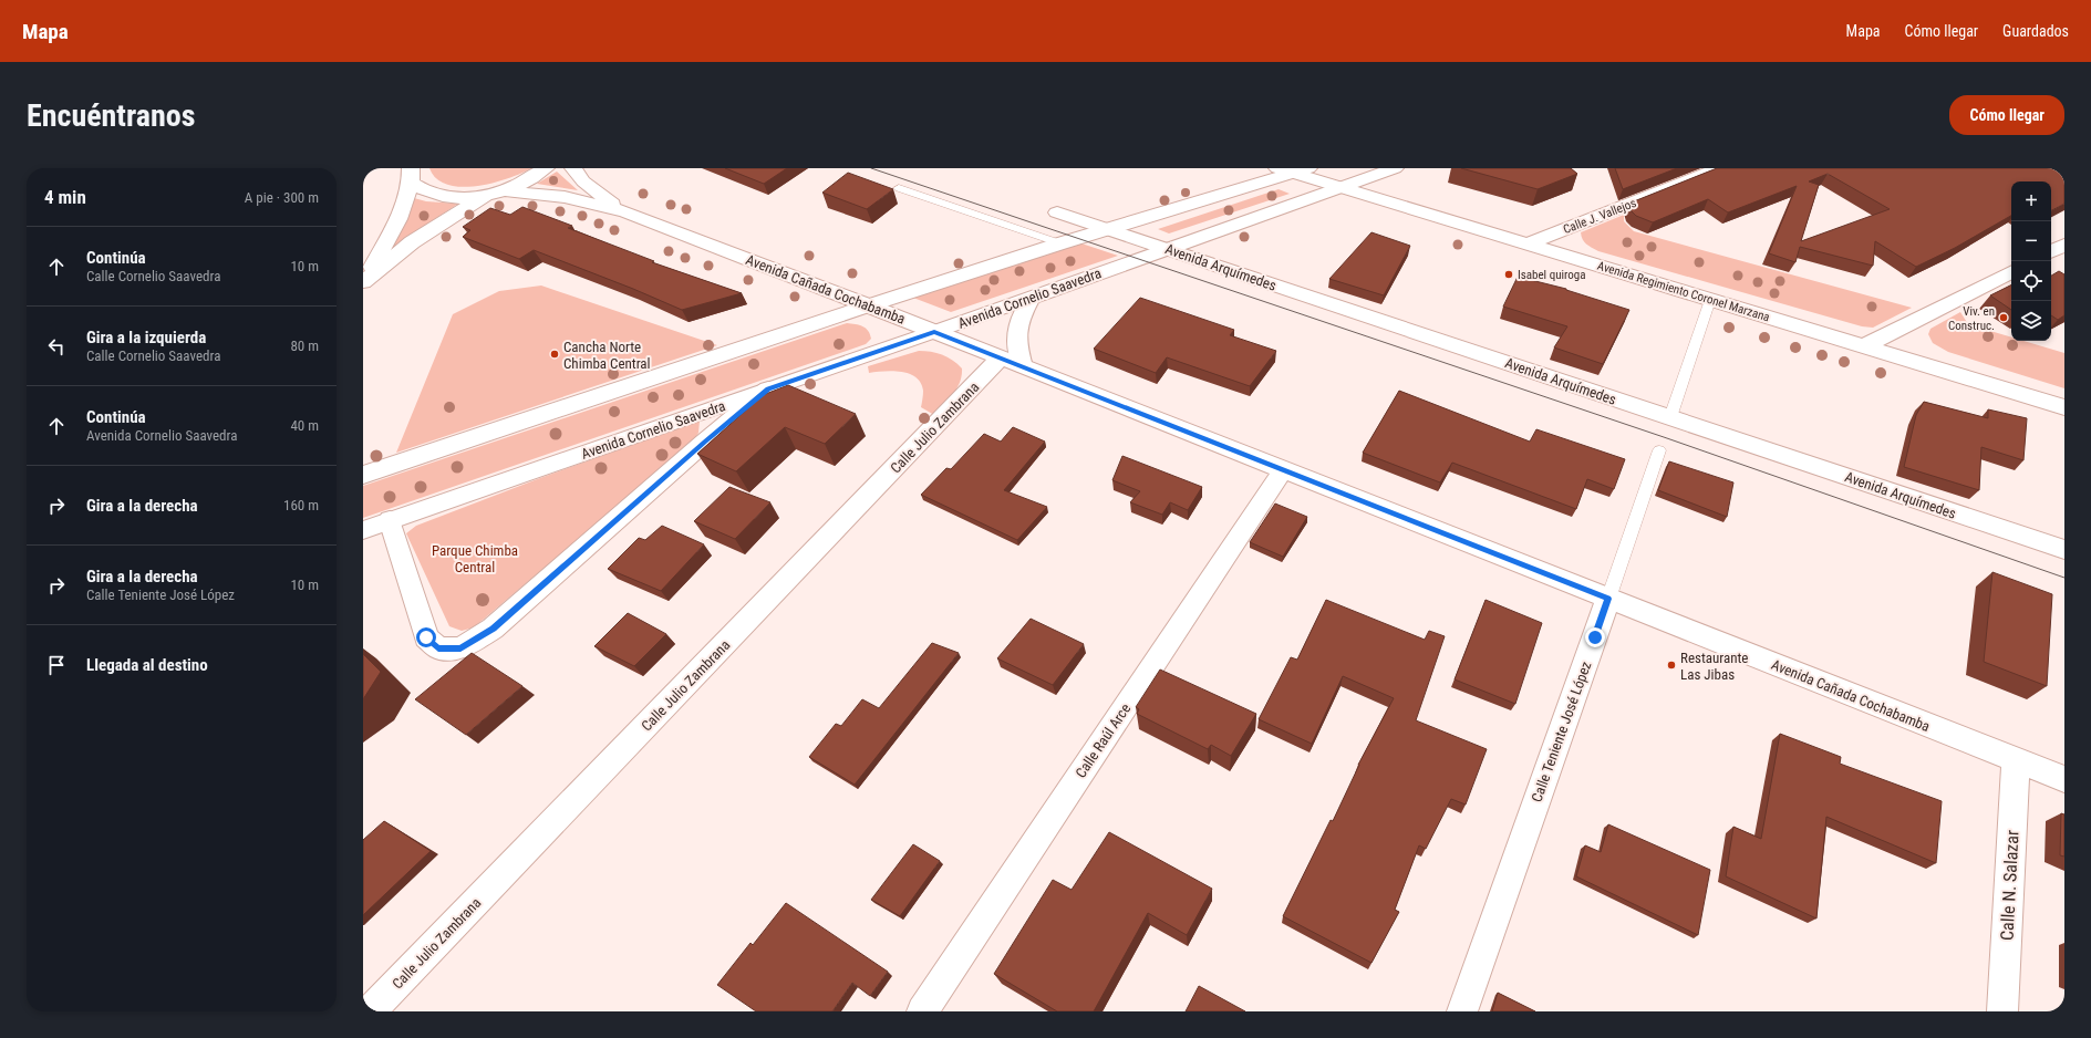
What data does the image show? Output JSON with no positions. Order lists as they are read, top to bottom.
{
  "streets": {
    "street": [
      "Calle J. Vallejos",
      "Avenida Arquímedes",
      "Avenida Cañada Cochabamba",
      "Avenida Regimiento Coronel Marzana",
      "Avenida Cornelio Saavedra",
      "Calle Julio Zambrana",
      "Calle Teniente José López",
      "Calle Raúl Arce",
      "Calle N. Salazar"
    ]
  },
  "crossings": [
    ["Calle J. Vallejos", "Avenida Regimiento Coronel Marzana"],
    ["Avenida Arquímedes", "Avenida Cornelio Saavedra"],
    ["Avenida Cañada Cochabamba", "Avenida Cornelio Saavedra"],
    ["Avenida Cañada Cochabamba", "Calle Julio Zambrana"],
    ["Avenida Cañada Cochabamba", "Calle Teniente José López"],
    ["Avenida Cañada Cochabamba", "Calle Raúl Arce"],
    ["Avenida Cañada Cochabamba", "Calle N. Salazar"],
    ["Avenida Regimiento Coronel Marzana", "Avenida Cornelio Saavedra"]
  ],
  "parks": ["Parque Chimba Central"],
  "places": [
    "Isabel quiroga",
    "Viv. en Construc.",
    "Cancha Norte Chimba Central",
    "Restaurante Las Jibas"
  ],
  "page": {
    "header": "Mapa",
    "nav": ["Mapa", "Cómo llegar", "Guardados"],
    "buttons": "Cómo llegar",
    "title": "Encuéntranos",
    "heading": ["4 min", "A pie · 300 m"],
    "map_buttons": ["+", "−"],
    "list": [
      ["Continúa", "Calle Cornelio Saavedra", "10 m"],
      ["Gira a la izquierda", "Calle Cornelio Saavedra", "80 m"],
      ["Continúa", "Avenida Cornelio Saavedra", "40 m"],
      ["Gira a la derecha", "160 m"],
      ["Gira a la derecha", "Calle Teniente José López", "10 m"],
      "Llegada al destino"
    ]
  }
}
